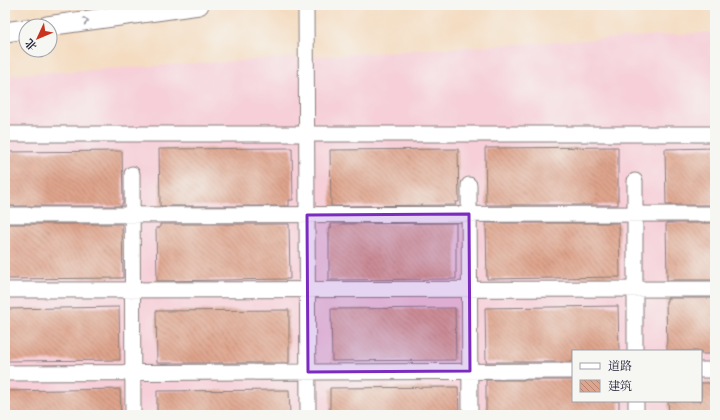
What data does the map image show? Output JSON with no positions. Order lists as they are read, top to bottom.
{
  "legend": ["道路", "建筑"],
  "north": "bottom left"
}
